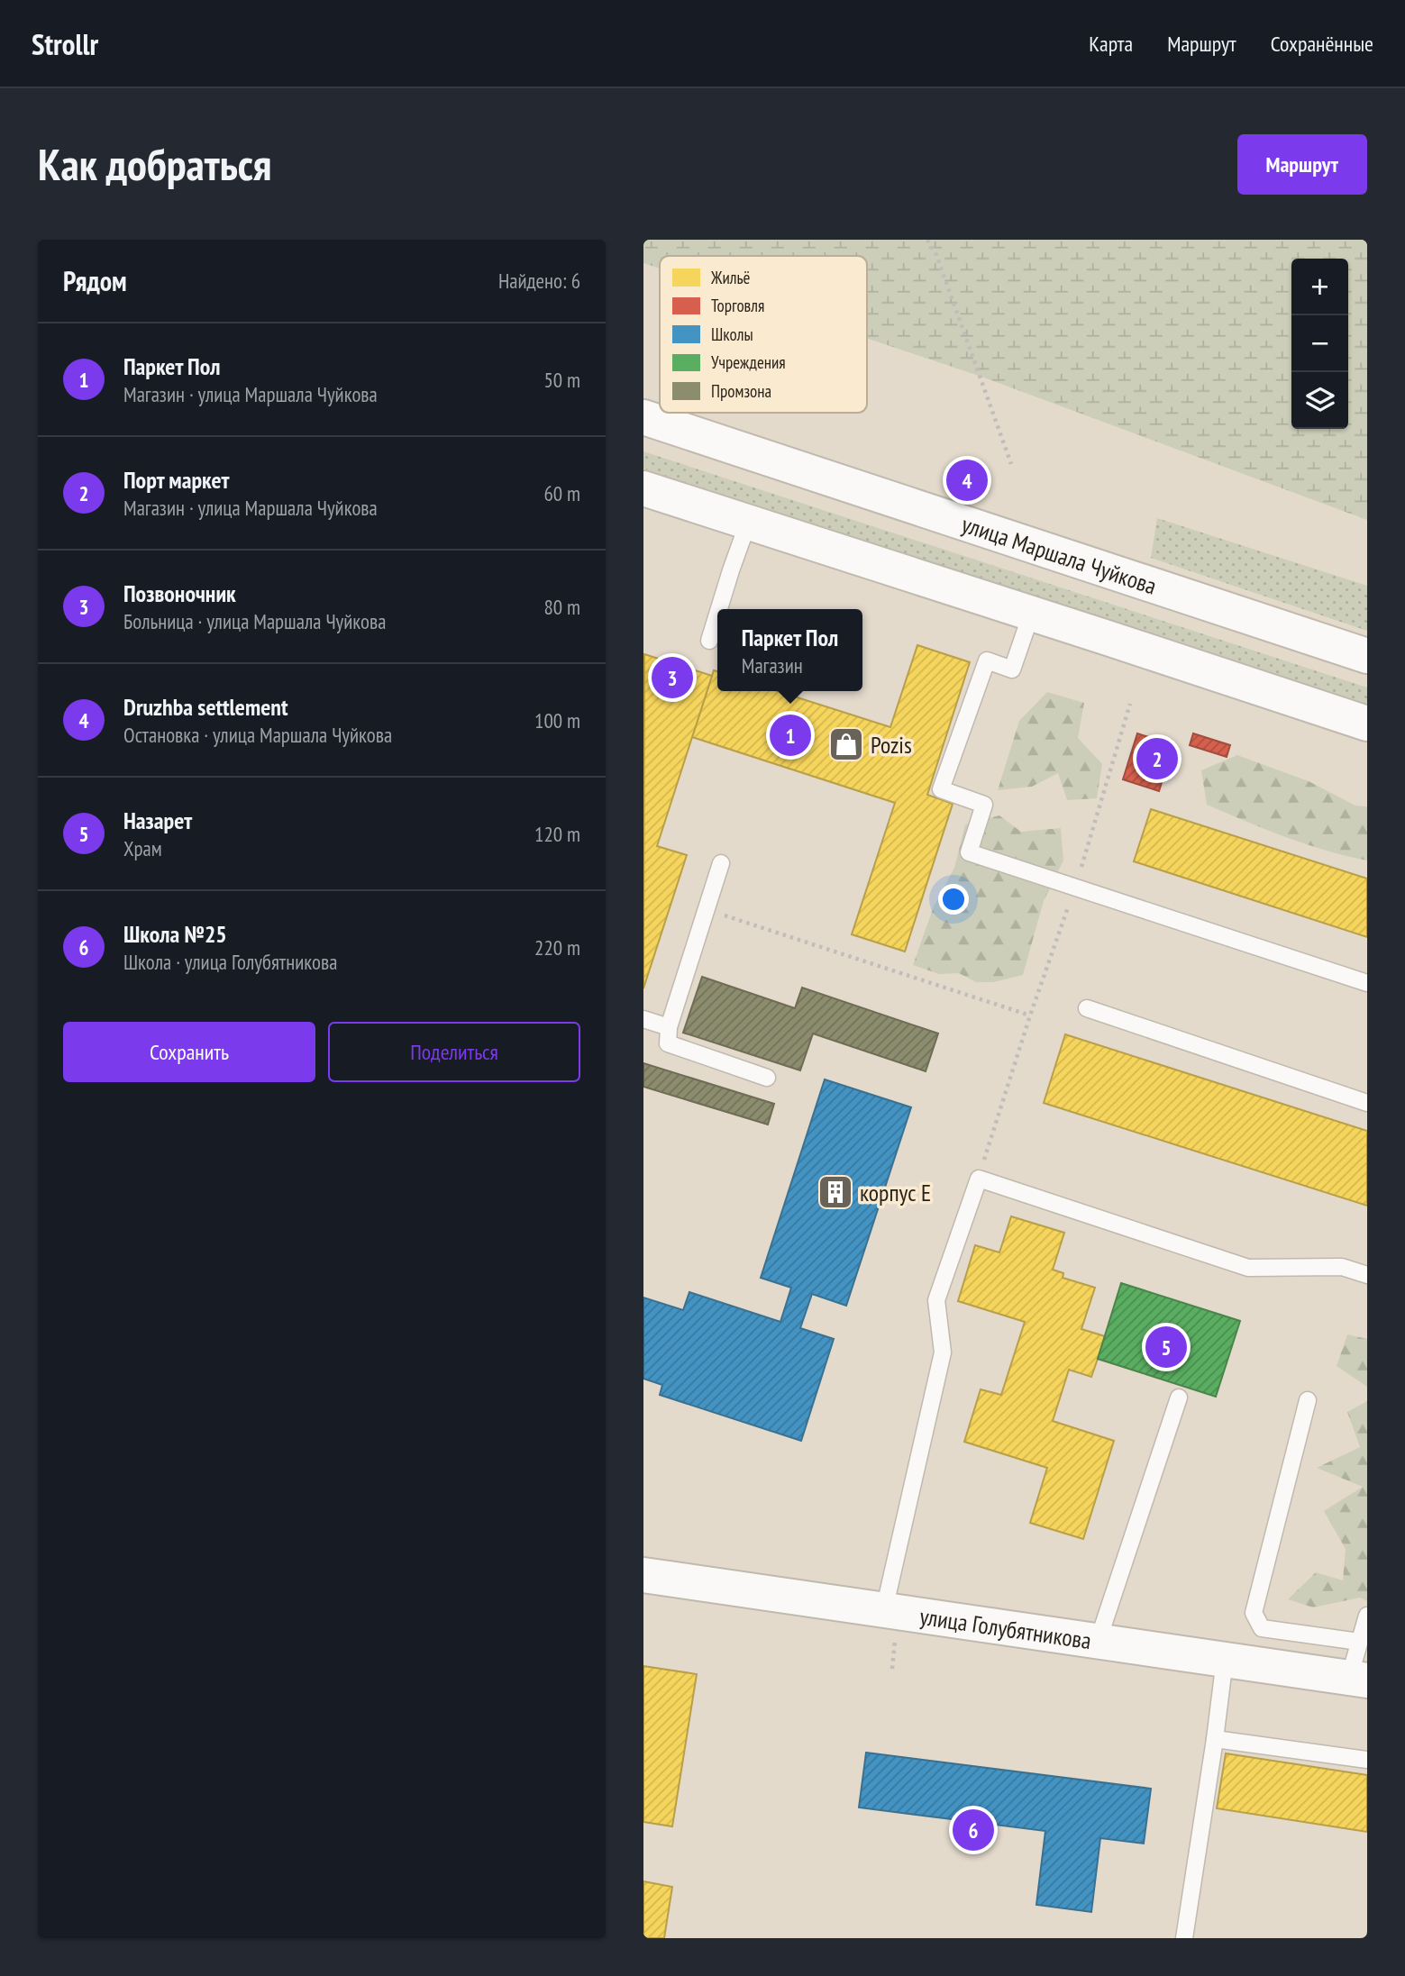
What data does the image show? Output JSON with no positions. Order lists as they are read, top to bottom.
{
  "streets": {
    "main road": ["улица Маршала Чуйкова", "улица Голубятникова"]
  },
  "places": {
    "shop": ["Pozis"],
    "building": ["корпус Е"]
  },
  "legend": [
    "Жильё",
    "Торговля",
    "Школы",
    "Учреждения",
    "Промзона"
  ],
  "page": {
    "header": "Strollr",
    "nav": ["Карта", "Маршрут", "Сохранённые"],
    "buttons": [
      "Маршрут",
      ["Сохранить", "Поделиться"]
    ],
    "title": "Как добраться",
    "heading": ["Рядом", "Найдено: 6"],
    "map_buttons": ["+", "−"],
    "list": [
      {
        "mark": "1",
        "name": "Паркет Пол",
        "note": "Магазин · улица Маршала Чуйкова",
        "value": "50 m"
      },
      {
        "mark": "2",
        "name": "Порт маркет",
        "note": "Магазин · улица Маршала Чуйкова",
        "value": "60 m"
      },
      {
        "mark": "3",
        "name": "Позвоночник",
        "note": "Больница · улица Маршала Чуйкова",
        "value": "80 m"
      },
      {
        "mark": "4",
        "name": "Druzhba settlement",
        "note": "Остановка · улица Маршала Чуйкова",
        "value": "100 m"
      },
      {
        "mark": "5",
        "name": "Назарет",
        "note": "Храм",
        "value": "120 m"
      },
      {
        "mark": "6",
        "name": "Школа №25",
        "note": "Школа · улица Голубятникова",
        "value": "220 m"
      }
    ],
    "pins": [
      "4",
      "3",
      "1",
      "2",
      "5",
      "6"
    ],
    "popup": ["Паркет Пол", "Магазин"]
  }
}
